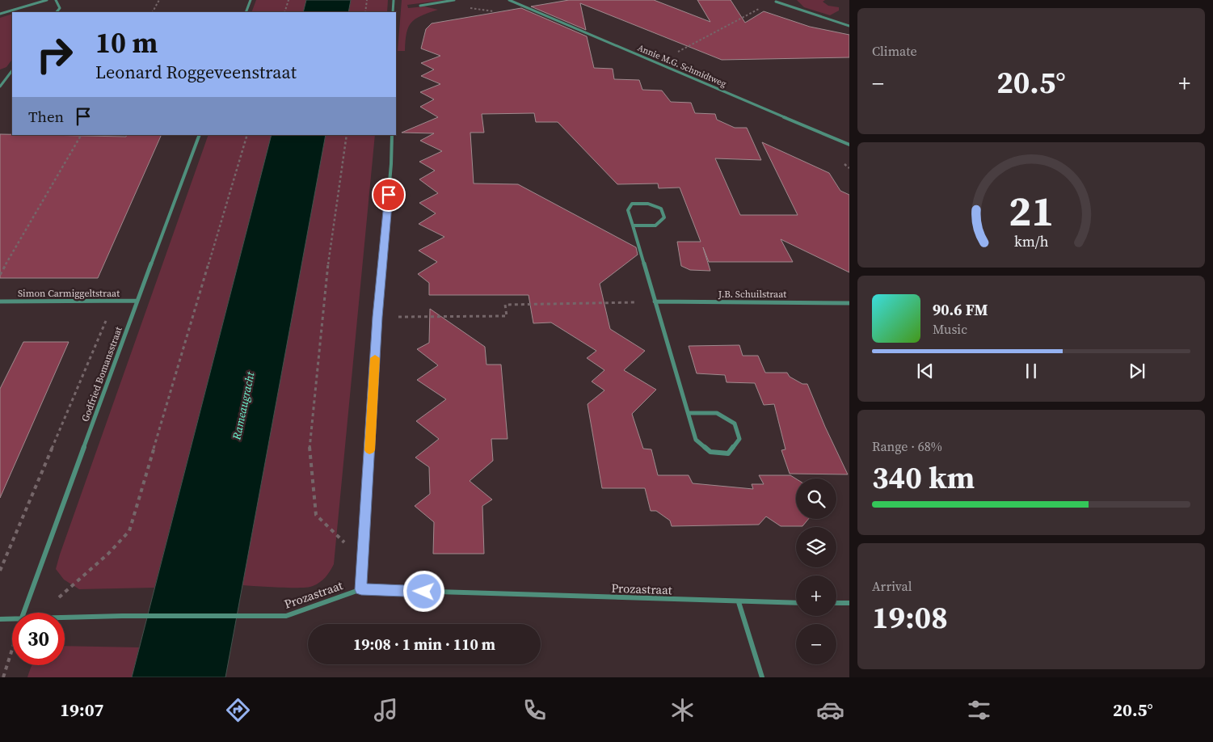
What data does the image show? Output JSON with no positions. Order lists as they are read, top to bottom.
{
  "streets": {
    "street": [
      "Annie M.G. Schmidtweg",
      "Simon Carmiggeltstraat",
      "J.B. Schuilstraat",
      "Godfried Bomansstraat",
      "Prozastraat"
    ]
  },
  "crossings": [
    ["Simon Carmiggeltstraat", "Godfried Bomansstraat"]
  ],
  "water": ["Rameaugracht"],
  "page": {
    "tile": [
      "Climate",
      ["Range · 68%", "340 km"],
      ["Arrival", "19:08"]
    ],
    "turn": ["10 m", "Leonard Roggeveenstraat"],
    "heat": ["−", "20.5°", "+"],
    "then": "Then",
    "song": ["90.6 FM", "Music"],
    "map_buttons": ["+", "−"],
    "limit": "30",
    "trip": "19:08 · 1 min · 110 m",
    "tabs": ["19:07", "20.5°"],
    "gauge": ["21", "km/h"]
  }
}
